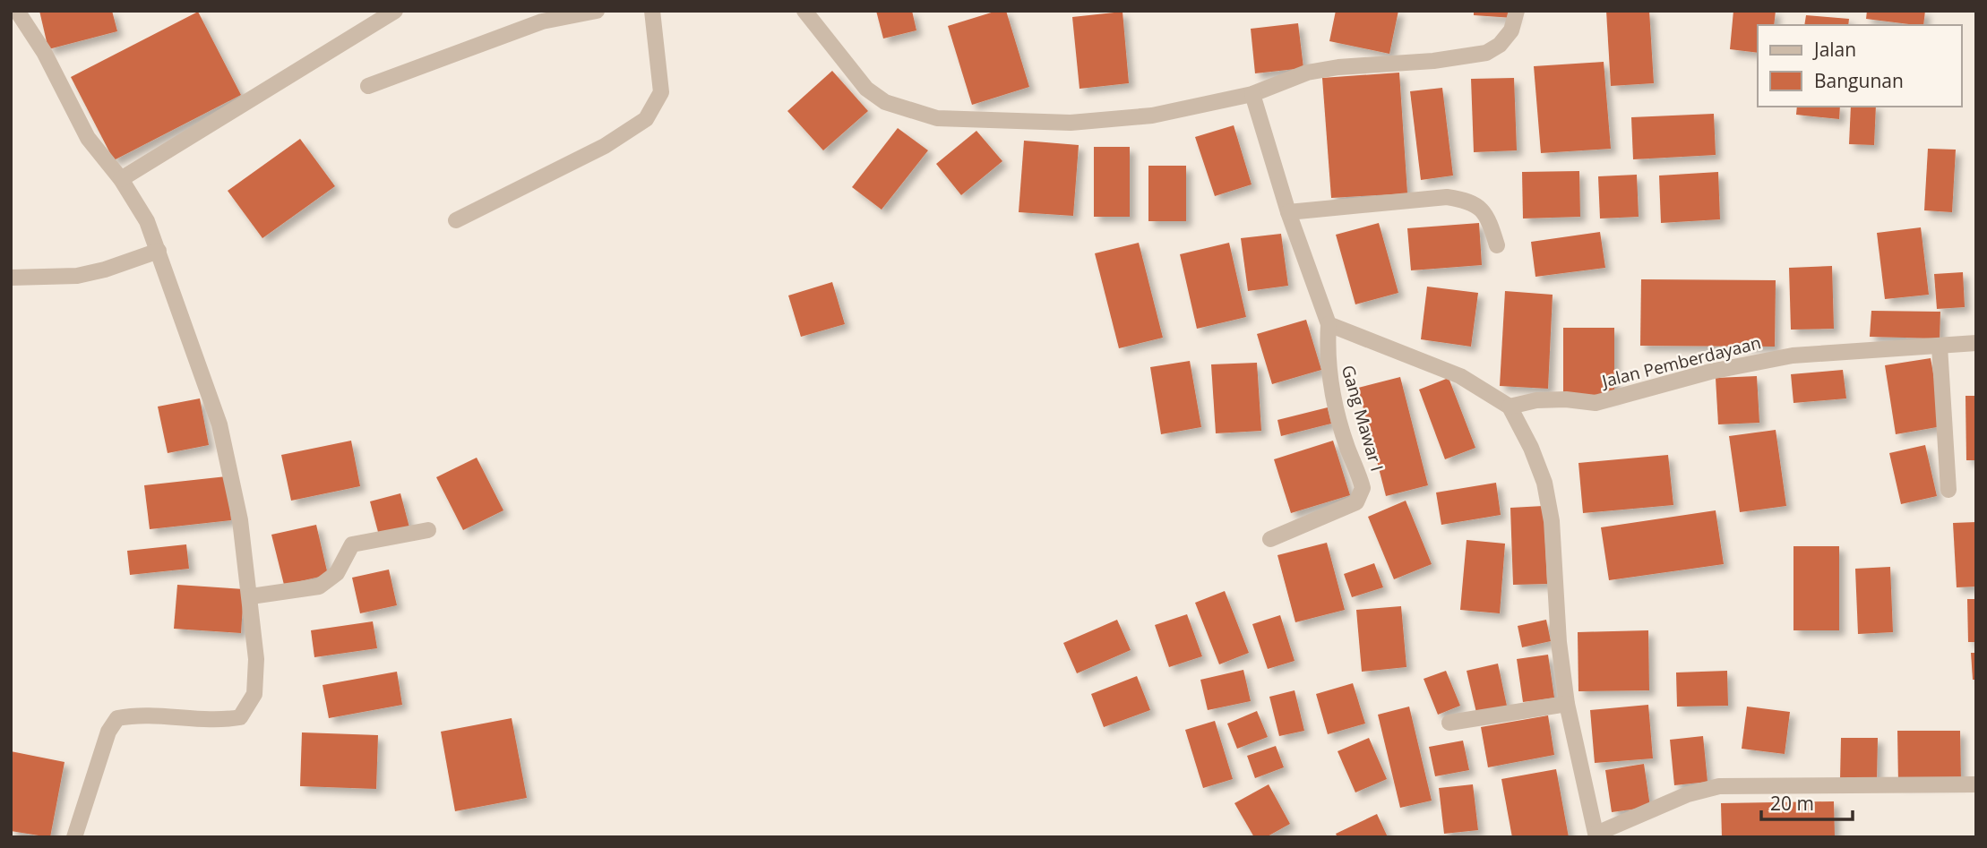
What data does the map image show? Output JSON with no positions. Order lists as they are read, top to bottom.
{
  "streets": {
    "street": ["Jalan Pemberdayaan", "Gang Mawar I"]
  },
  "legend": ["Jalan", "Bangunan"],
  "scale_bar": "20 m"
}
